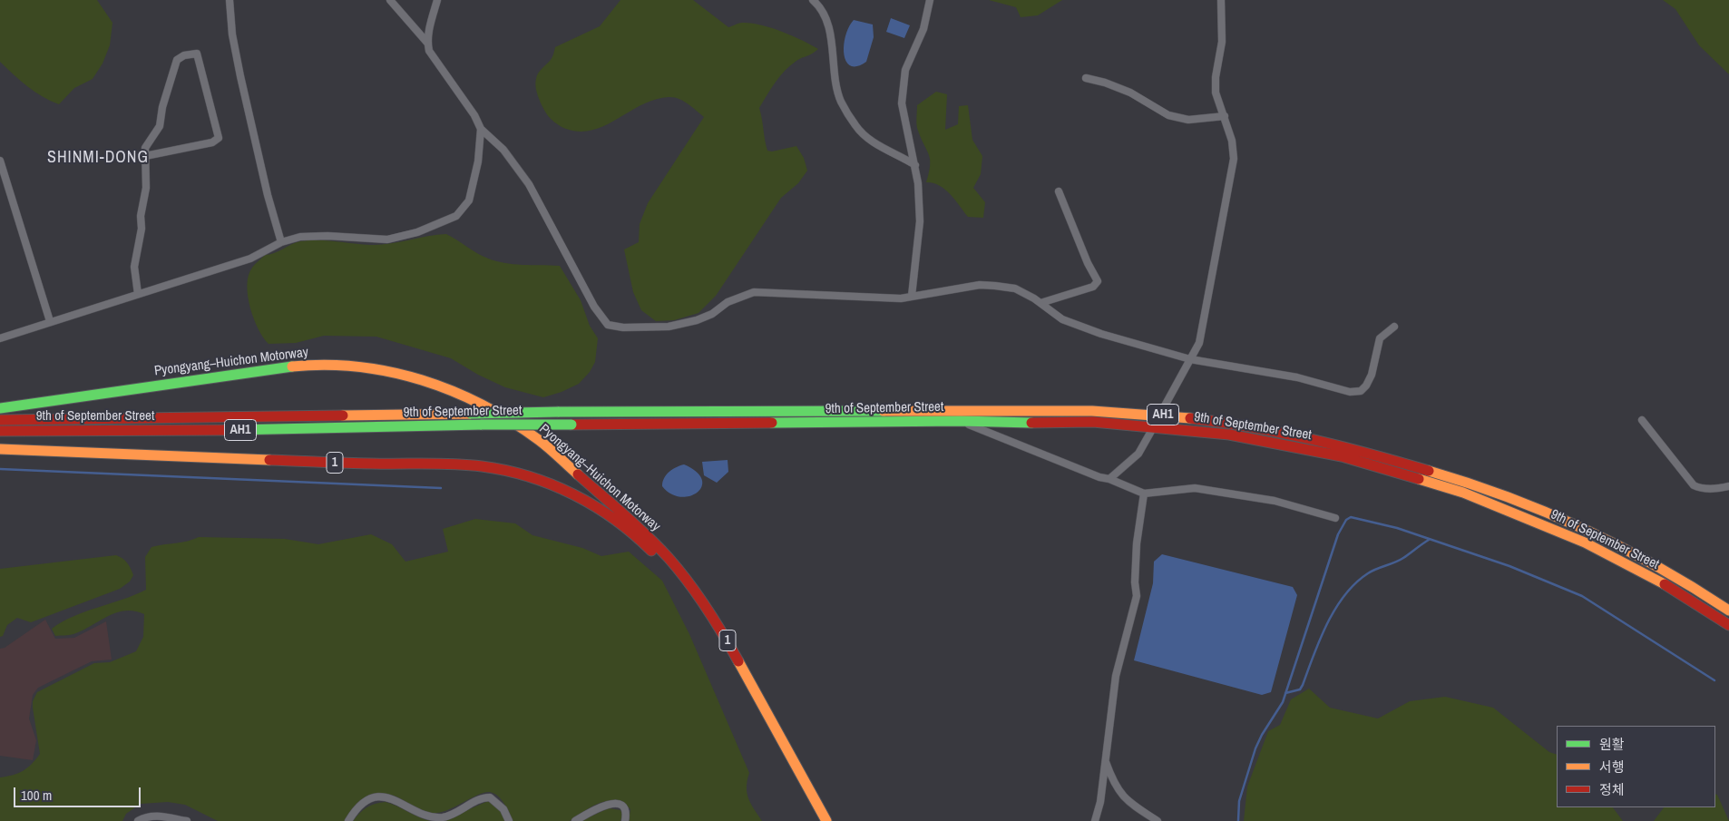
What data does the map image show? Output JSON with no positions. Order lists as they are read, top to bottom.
{
  "streets": {
    "highway": [
      "Pyongyang–Huichon Motorway",
      "9th of September Street",
      "AH1",
      "1"
    ]
  },
  "districts": ["SHINMI-DONG"],
  "legend": ["원활", "서행", "정체"],
  "scale_bar": "100 m"
}
